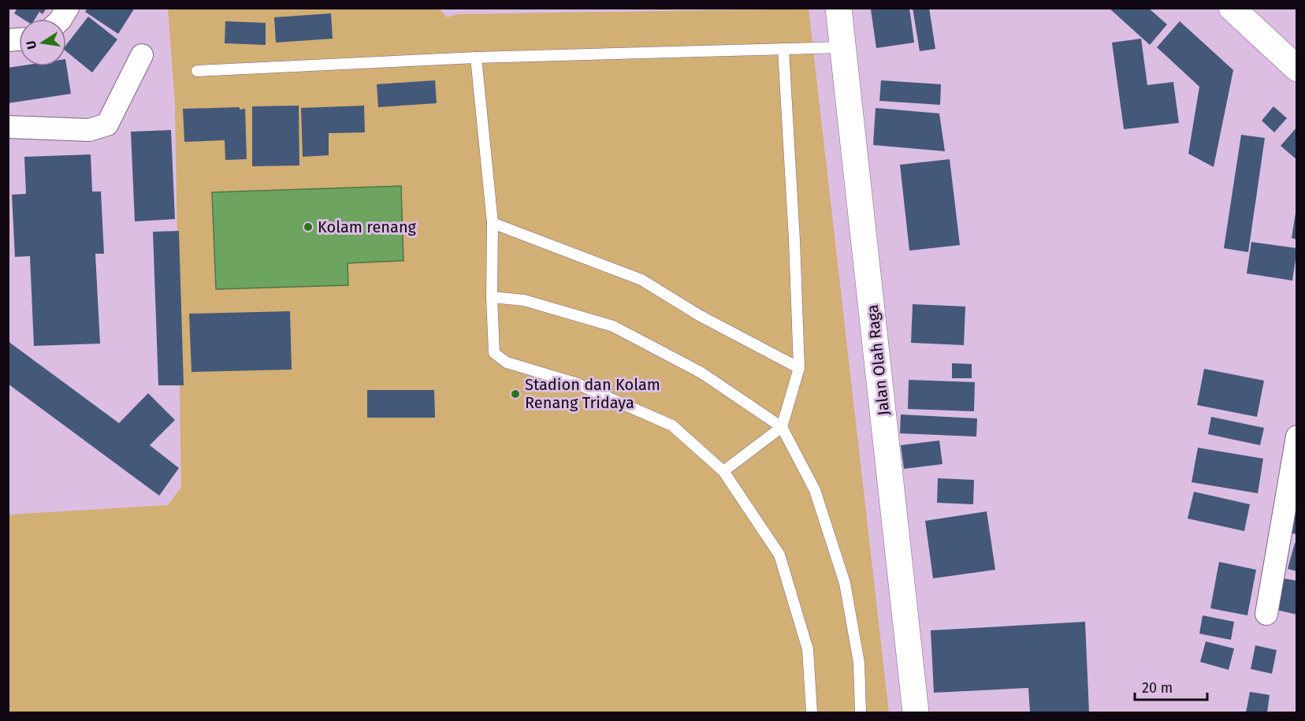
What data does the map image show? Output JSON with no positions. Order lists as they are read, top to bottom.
{
  "streets": {
    "street": ["Jalan Olah Raga"]
  },
  "places": ["Kolam renang", "Stadion dan Kolam Renang Tridaya"],
  "scale_bar": "20 m",
  "north": "left"
}
